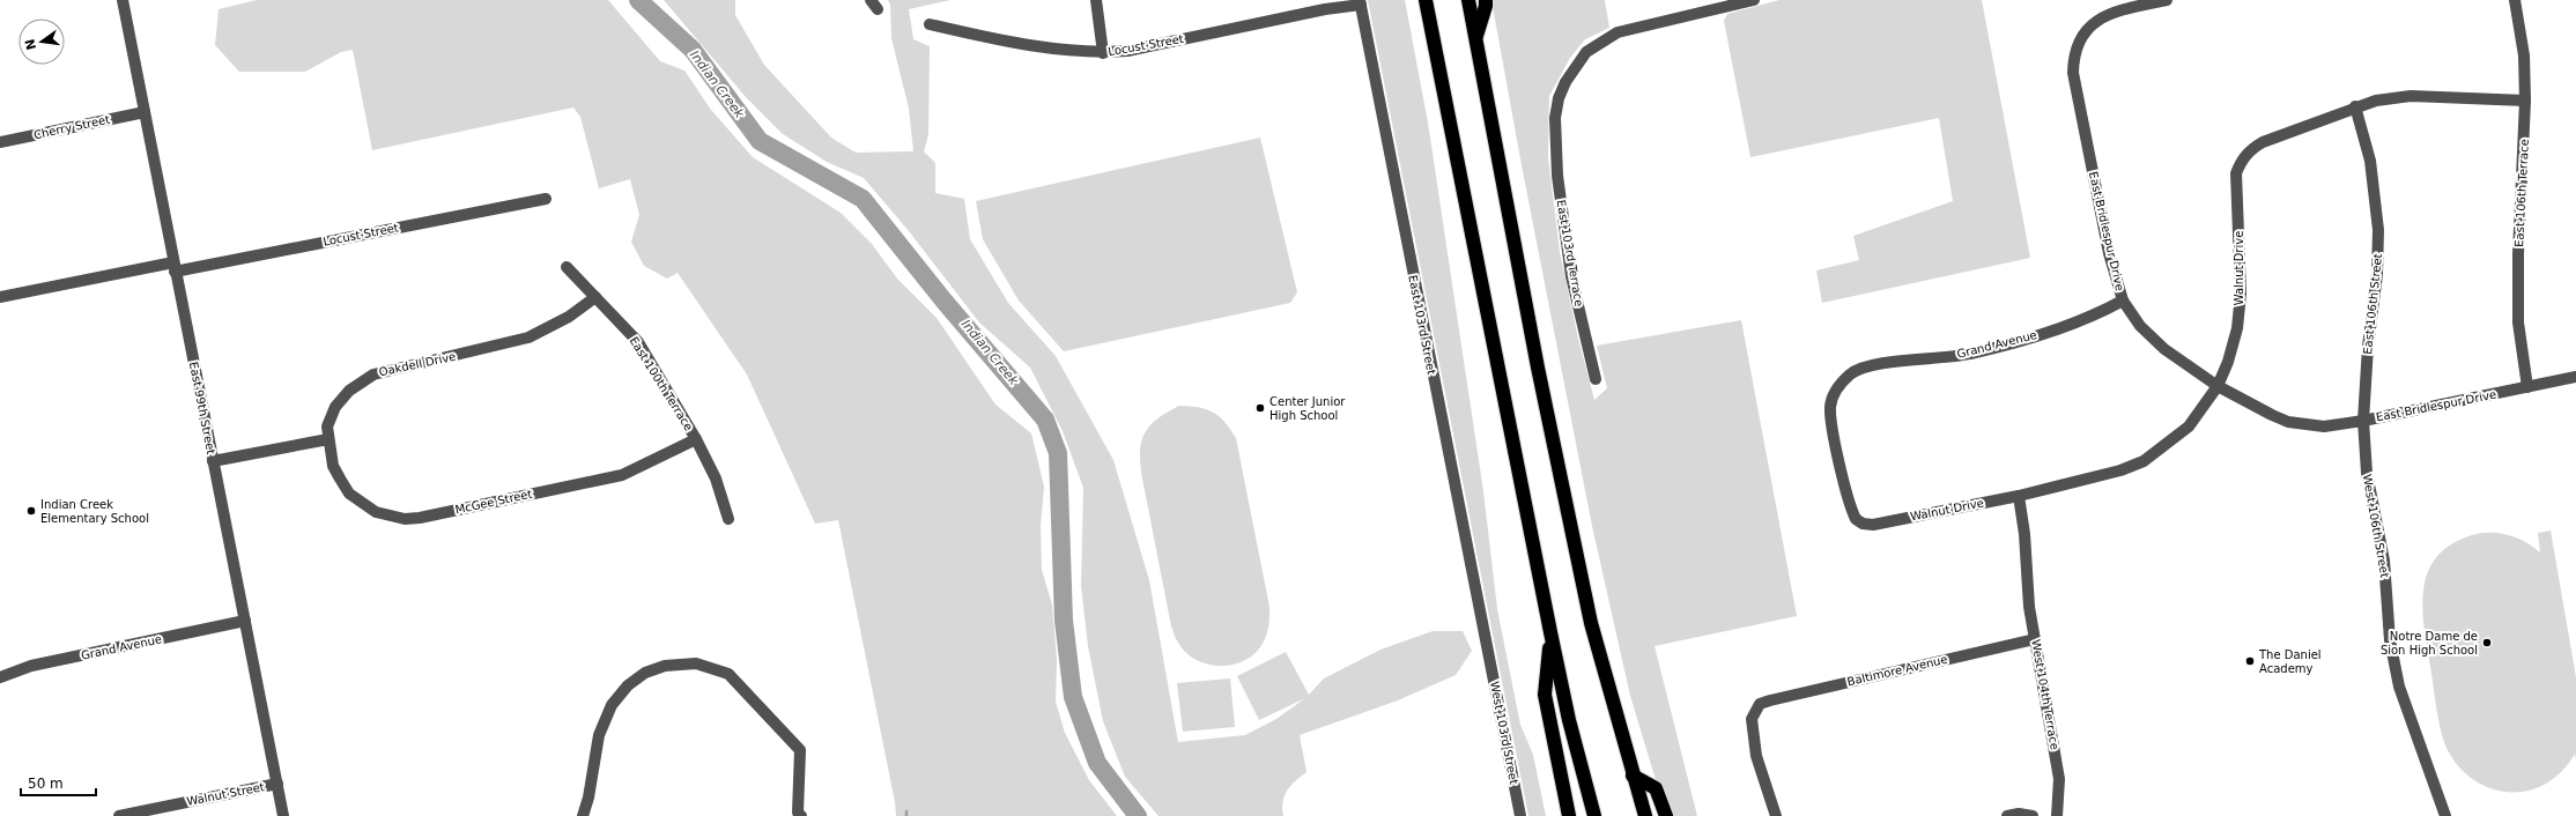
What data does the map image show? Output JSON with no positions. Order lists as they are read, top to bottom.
{
  "streets": {
    "street": [
      "Locust Street",
      "Cherry Street",
      "East 106th Terrace",
      "East Bridlespur Drive",
      "East 103rd Terrace",
      "Walnut Drive",
      "East 106th Street",
      "East 103rd Street",
      "Grand Avenue",
      "Oakdell Drive",
      "East 100th Terrace",
      "East 99th Street",
      "McGee Street",
      "West 106th Street",
      "Baltimore Avenue",
      "West 104th Terrace",
      "West 103rd Street",
      "Walnut Street"
    ]
  },
  "crossings": [
    ["Locust Street", "East 103rd Street"],
    ["Locust Street", "East 99th Street"],
    ["Cherry Street", "East 99th Street"],
    ["East 106th Terrace", "East Bridlespur Drive"],
    ["East 106th Terrace", "Walnut Drive"],
    ["East Bridlespur Drive", "Walnut Drive"],
    ["East Bridlespur Drive", "East 106th Street"],
    ["East Bridlespur Drive", "Grand Avenue"],
    ["East Bridlespur Drive", "West 106th Street"],
    ["Walnut Drive", "East 106th Street"],
    ["Walnut Drive", "Grand Avenue"],
    ["Walnut Drive", "West 104th Terrace"],
    ["East 106th Street", "West 106th Street"],
    ["East 103rd Street", "West 103rd Street"],
    ["Grand Avenue", "East 99th Street"],
    ["Oakdell Drive", "East 100th Terrace"],
    ["Oakdell Drive", "McGee Street"],
    ["East 100th Terrace", "McGee Street"],
    ["East 99th Street", "Walnut Street"],
    ["Baltimore Avenue", "West 104th Terrace"]
  ],
  "water": ["Indian Creek"],
  "places": [
    "Center Junior High School",
    "Indian Creek Elementary School",
    "Notre Dame de Sion High School",
    "The Daniel Academy"
  ],
  "scale_bar": "50 m",
  "north": "left"
}
